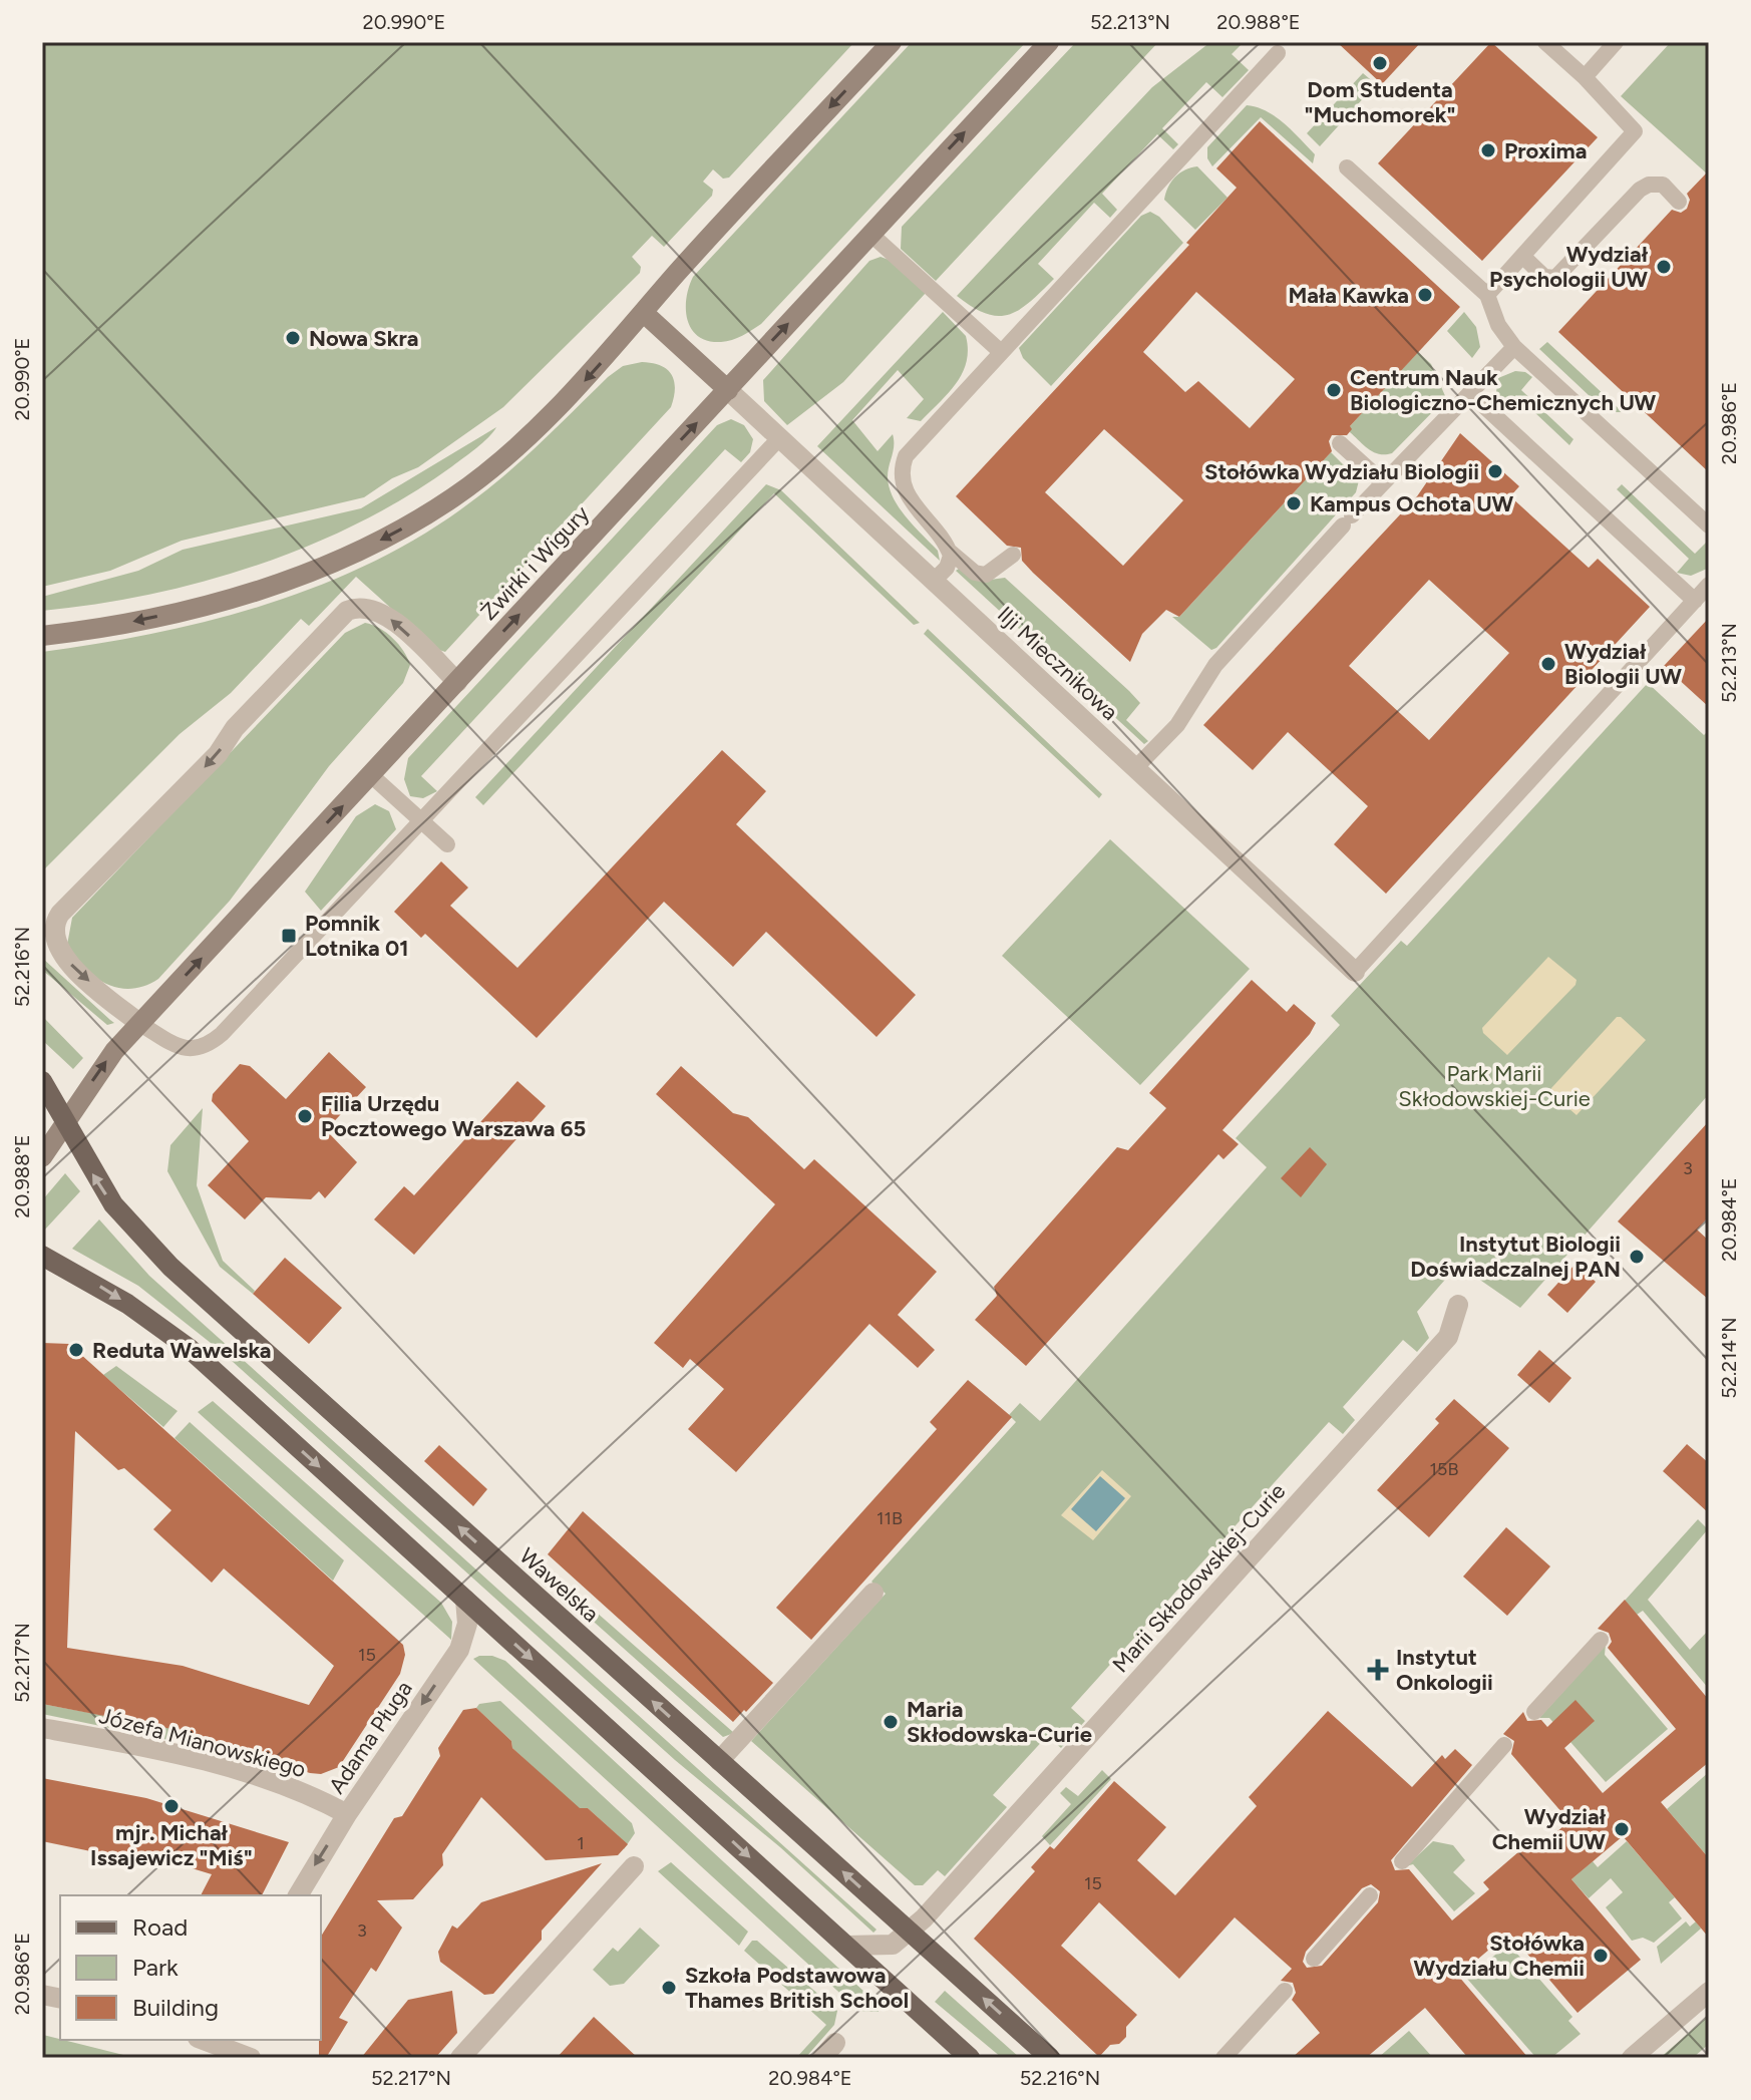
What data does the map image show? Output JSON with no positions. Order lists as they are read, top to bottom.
{
  "streets": {
    "main road": ["Żwirki i Wigury", "Wawelska"],
    "street": [
      "Ilji Miecznikowa",
      "Marii Skłodowskiej-Curie",
      "Adama Pługa",
      "Józefa Mianowskiego"
    ]
  },
  "crossings": [
    ["Żwirki i Wigury", "Ilji Miecznikowa"],
    ["Żwirki i Wigury", "Wawelska"],
    ["Marii Skłodowskiej-Curie", "Wawelska"],
    ["Adama Pługa", "Józefa Mianowskiego"]
  ],
  "one_way": ["Adama Pługa"],
  "parks": ["Park Marii Skłodowskiej-Curie"],
  "places": {
    "other": [
      "Dom Studenta \"Muchomorek\"",
      "Proxima",
      "Wydział Psychologii UW",
      "Mała Kawka",
      "Nowa Skra",
      "Centrum Nauk Biologiczno-Chemicznych UW",
      "Stołówka Wydziału Biologii",
      "Kampus Ochota UW",
      "Wydział Biologii UW",
      "Filia Urzędu Pocztowego Warszawa 65",
      "Instytut Biologii Doświadczalnej PAN",
      "Reduta Wawelska",
      "Maria Skłodowska-Curie",
      "mjr. Michał Issajewicz \"Miś\"",
      "Wydział Chemii UW",
      "Stołówka Wydziału Chemii",
      "Szkoła Podstawowa Thames British School"
    ],
    "transit": ["Pomnik Lotnika 01"],
    "health": ["Instytut Onkologii"]
  },
  "house_numbers": [
    "3",
    "15B",
    "11B",
    "15",
    "1",
    "15",
    "3"
  ],
  "legend": ["Road", "Park", "Building"],
  "coordinates": [
    "20.990°E",
    "52.213°N",
    "20.988°E",
    "20.986°E",
    "52.216°N",
    "20.984°E",
    "52.214°N",
    "52.217°N"
  ]
}
